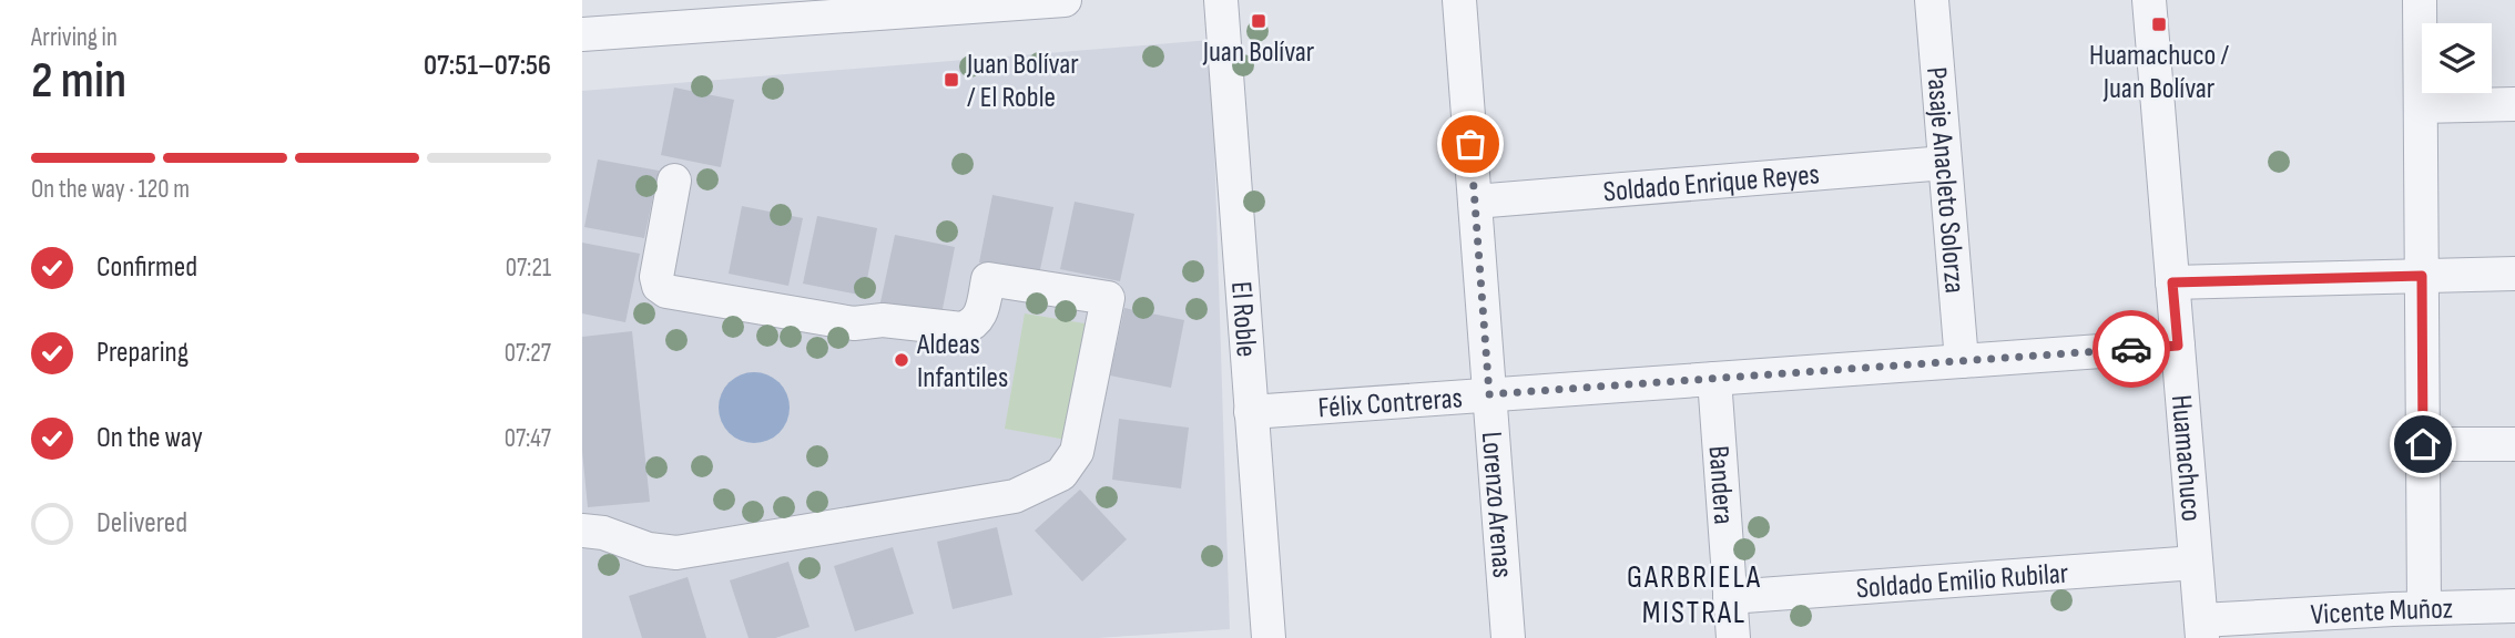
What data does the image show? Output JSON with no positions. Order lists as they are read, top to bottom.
{
  "streets": {
    "street": [
      "Pasaje Anacleto Solorza",
      "Soldado Enrique Reyes",
      "El Roble",
      "Félix Contreras",
      "Huamachuco",
      "Bandera",
      "Lorenzo Arenas",
      "Soldado Emilio Rubilar",
      "Vicente Muñoz"
    ]
  },
  "crossings": [
    ["Pasaje Anacleto Solorza", "Soldado Enrique Reyes"],
    ["Pasaje Anacleto Solorza", "Félix Contreras"],
    ["Soldado Enrique Reyes", "Lorenzo Arenas"],
    ["El Roble", "Félix Contreras"],
    ["Félix Contreras", "Huamachuco"],
    ["Félix Contreras", "Bandera"],
    ["Félix Contreras", "Lorenzo Arenas"],
    ["Huamachuco", "Soldado Emilio Rubilar"],
    ["Huamachuco", "Vicente Muñoz"],
    ["Bandera", "Soldado Emilio Rubilar"]
  ],
  "districts": ["GARBRIELA MISTRAL"],
  "places": {
    "transit": ["Juan Bolívar", "Huamachuco / Juan Bolívar", "Juan Bolívar / El Roble"],
    "other": ["Aldeas Infantiles"]
  },
  "page": {
    "heading": ["2 min", "Arriving in", "07:51–07:56"],
    "bar": "On the way · 120 m",
    "list": [
      ["Confirmed", "07:21"],
      ["Preparing", "07:27"],
      ["On the way", "07:47"],
      "Delivered"
    ]
  }
}
